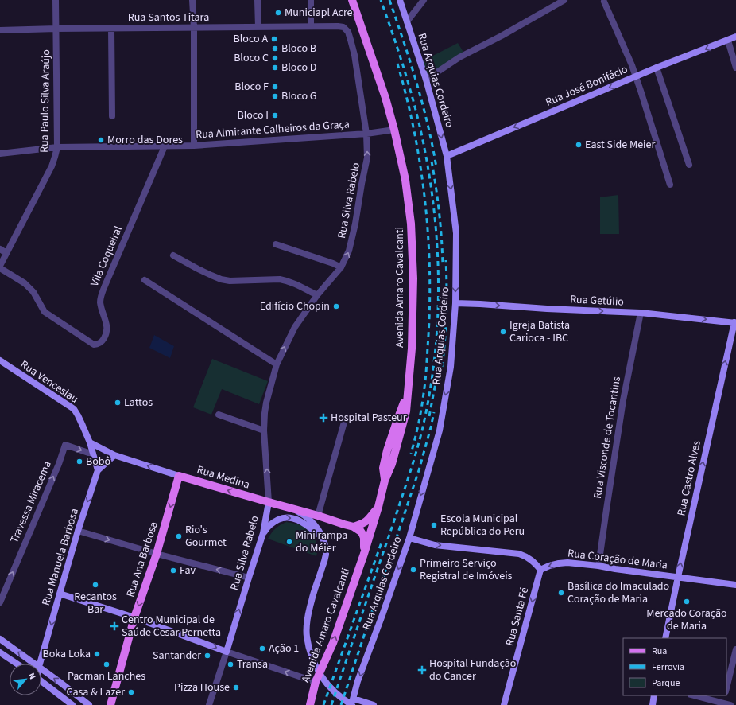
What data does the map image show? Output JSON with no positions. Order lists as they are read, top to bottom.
{
  "streets": {
    "main road": ["Avenida Amaro Cavalcanti", "Rua Medina", "Rua Ana Barbosa"],
    "street": [
      "Rua Santos Titara",
      "Rua Arquias Cordeiro",
      "Rua José Bonifácio",
      "Rua Paulo Silva Araújo",
      "Rua Almirante Calheiros da Graça",
      "Rua Silva Rabelo",
      "Vila Coqueiral",
      "Rua Getúlio",
      "Rua Venceslau",
      "Rua Visconde de Tocantins",
      "Rua Castro Alves",
      "Travessa Miracema",
      "Rua Manuela Barbosa",
      "Rua Coração de Maria",
      "Rua Santa Fé"
    ]
  },
  "crossings": [
    ["Rua Santos Titara", "Rua Paulo Silva Araújo"],
    ["Rua Santos Titara", "Rua Silva Rabelo"],
    ["Rua Arquias Cordeiro", "Rua José Bonifácio"],
    ["Rua Arquias Cordeiro", "Rua Getúlio"],
    ["Rua Paulo Silva Araújo", "Rua Almirante Calheiros da Graça"],
    ["Rua Almirante Calheiros da Graça", "Rua Silva Rabelo"],
    ["Rua Almirante Calheiros da Graça", "Vila Coqueiral"],
    ["Rua Almirante Calheiros da Graça", "Avenida Amaro Cavalcanti"],
    ["Rua Silva Rabelo", "Rua Medina"],
    ["Rua Getúlio", "Rua Visconde de Tocantins"],
    ["Rua Getúlio", "Rua Castro Alves"],
    ["Rua Venceslau", "Rua Medina"],
    ["Rua Visconde de Tocantins", "Rua Coração de Maria"],
    ["Rua Medina", "Rua Ana Barbosa"],
    ["Rua Castro Alves", "Rua Coração de Maria"],
    ["Rua Coração de Maria", "Rua Santa Fé"]
  ],
  "one_way": [
    "Rua Arquias Cordeiro",
    "Rua José Bonifácio",
    "Rua Silva Rabelo",
    "Rua Getúlio",
    "Rua Medina",
    "Rua Castro Alves",
    "Travessa Miracema",
    "Rua Manuela Barbosa",
    "Rua Ana Barbosa",
    "Rua Santa Fé"
  ],
  "places": {
    "other": [
      "Municiapl Acre",
      "Bloco A",
      "Bloco B",
      "Bloco C",
      "Bloco D",
      "Bloco F",
      "Bloco G",
      "Bloco I",
      "Morro das Dores",
      "East Side Meier",
      "Edifício Chopin",
      "Igreja Batista Carioca - IBC",
      "Lattos",
      "Bobô",
      "Escola Municipal República do Peru",
      "Rio's Gourmet",
      "Mini rampa do Méier",
      "Primeiro Serviço Registral de Imóveis",
      "Fav",
      "Recantos Bar",
      "Basílica do Imaculado Coração de Maria",
      "Mercado Coração de Maria",
      "Ação 1",
      "Boka Loka",
      "Santander",
      "Pacman Lanches",
      "Transa",
      "Pizza House",
      "Casa & Lazer"
    ],
    "health": ["Hospital Pasteur", "Centro Municipal de Saúde Cesar Pernetta", "Hospital Fundação do Cancer"]
  },
  "legend": ["Rua", "Ferrovia", "Parque"],
  "north": "top right"
}
